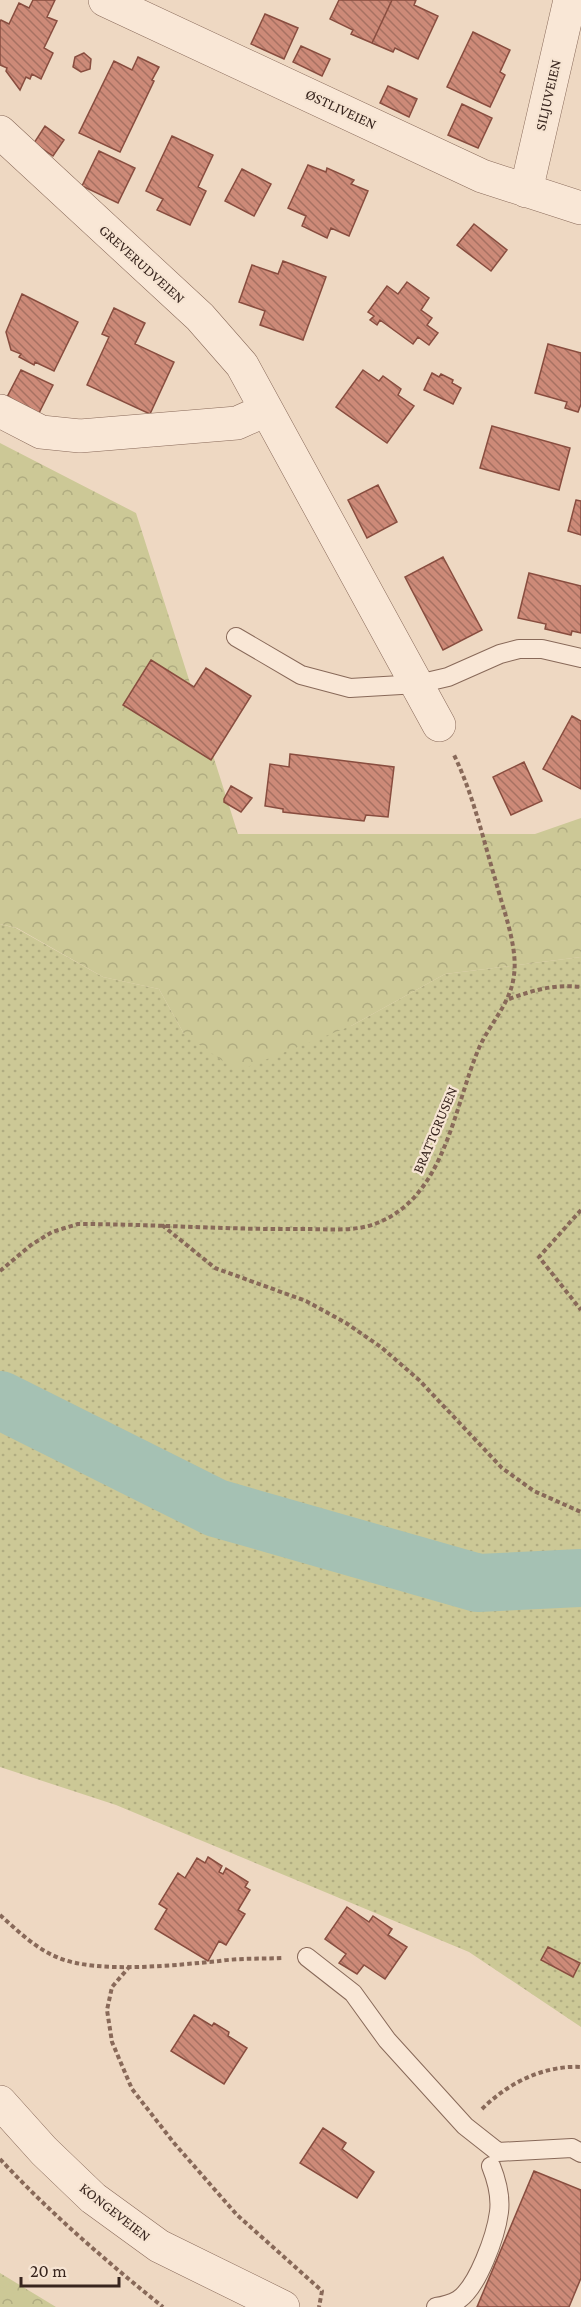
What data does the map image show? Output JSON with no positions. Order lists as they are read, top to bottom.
{
  "streets": {
    "street": [
      "SILJUVEIEN",
      "ØSTLIVEIEN",
      "GREVERUDVEIEN",
      "KONGEVEIEN"
    ],
    "path": ["BRATTGRUSEN"]
  },
  "crossings": [
    ["SILJUVEIEN", "ØSTLIVEIEN"]
  ],
  "scale_bar": "20 m"
}
